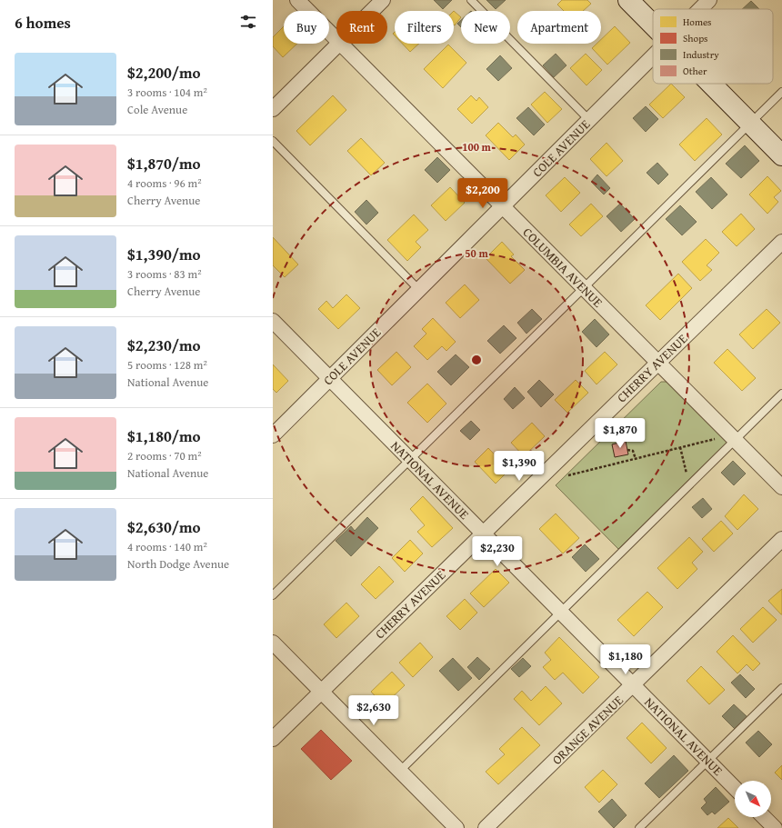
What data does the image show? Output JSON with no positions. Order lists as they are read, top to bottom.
{
  "streets": {
    "street": [
      "COLE AVENUE",
      "COLUMBIA AVENUE",
      "CHERRY AVENUE",
      "NATIONAL AVENUE",
      "ORANGE AVENUE"
    ]
  },
  "crossings": [
    ["COLE AVENUE", "COLUMBIA AVENUE"],
    ["COLE AVENUE", "NATIONAL AVENUE"],
    ["COLUMBIA AVENUE", "CHERRY AVENUE"],
    ["CHERRY AVENUE", "NATIONAL AVENUE"],
    ["NATIONAL AVENUE", "ORANGE AVENUE"]
  ],
  "legend": [
    "Homes",
    "Shops",
    "Industry",
    "Other"
  ],
  "north": "bottom right",
  "page": {
    "heading": "6 homes",
    "chip": [
      "Buy",
      "Rent",
      "Filters",
      "New",
      "Apartment"
    ],
    "list": [
      {
        "name": "$2,200/mo",
        "note": "3 rooms · 104 m² · Cole Avenue"
      },
      {
        "name": "$1,870/mo",
        "note": "4 rooms · 96 m² · Cherry Avenue"
      },
      {
        "name": "$1,390/mo",
        "note": "3 rooms · 83 m² · Cherry Avenue"
      },
      {
        "name": "$2,230/mo",
        "note": "5 rooms · 128 m² · National Avenue"
      },
      {
        "name": "$1,180/mo",
        "note": "2 rooms · 70 m² · National Avenue"
      },
      {
        "name": "$2,630/mo",
        "note": "4 rooms · 140 m² · North Dodge Avenue"
      }
    ],
    "price": [
      "$2,200",
      "$1,870",
      "$1,390",
      "$2,230",
      "$1,180",
      "$2,630"
    ]
  },
  "rings": ["100 m", "50 m"]
}
